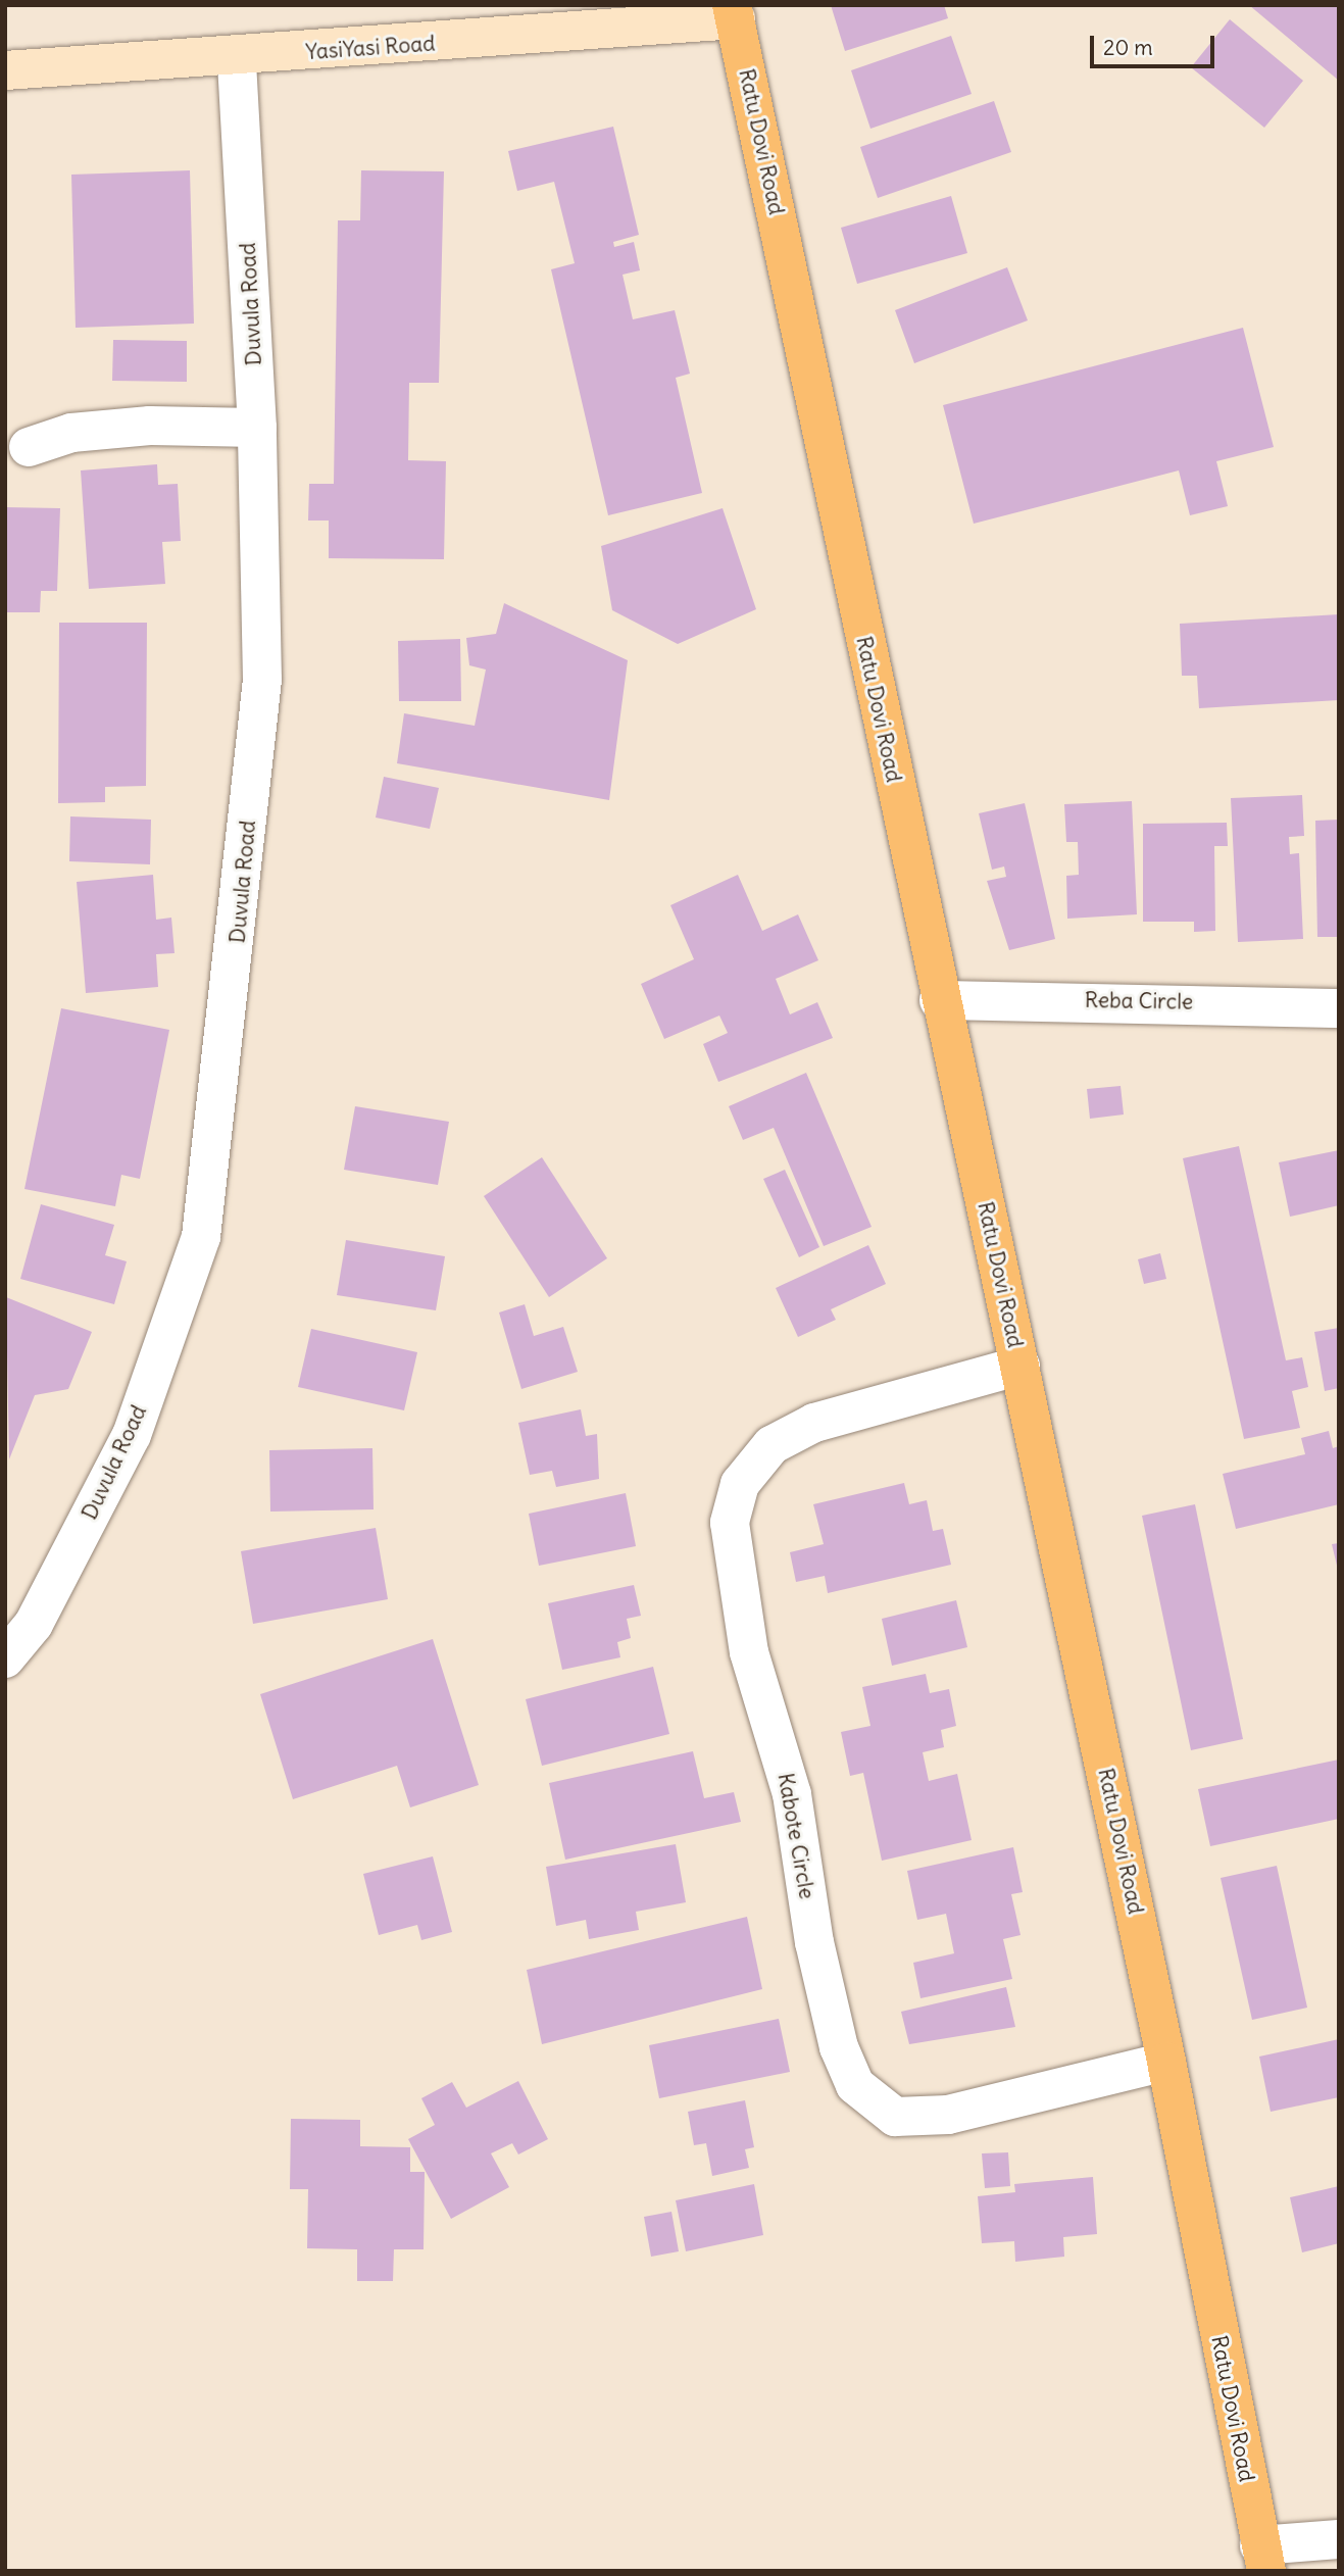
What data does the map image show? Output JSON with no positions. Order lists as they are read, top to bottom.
{
  "streets": {
    "main road": ["YasiYasi Road", "Ratu Dovi Road"],
    "street": ["Duvula Road", "Reba Circle", "Kabote Circle"]
  },
  "crossings": [
    ["YasiYasi Road", "Ratu Dovi Road"],
    ["YasiYasi Road", "Duvula Road"],
    ["Ratu Dovi Road", "Reba Circle"],
    ["Ratu Dovi Road", "Kabote Circle"]
  ],
  "scale_bar": "20 m"
}
